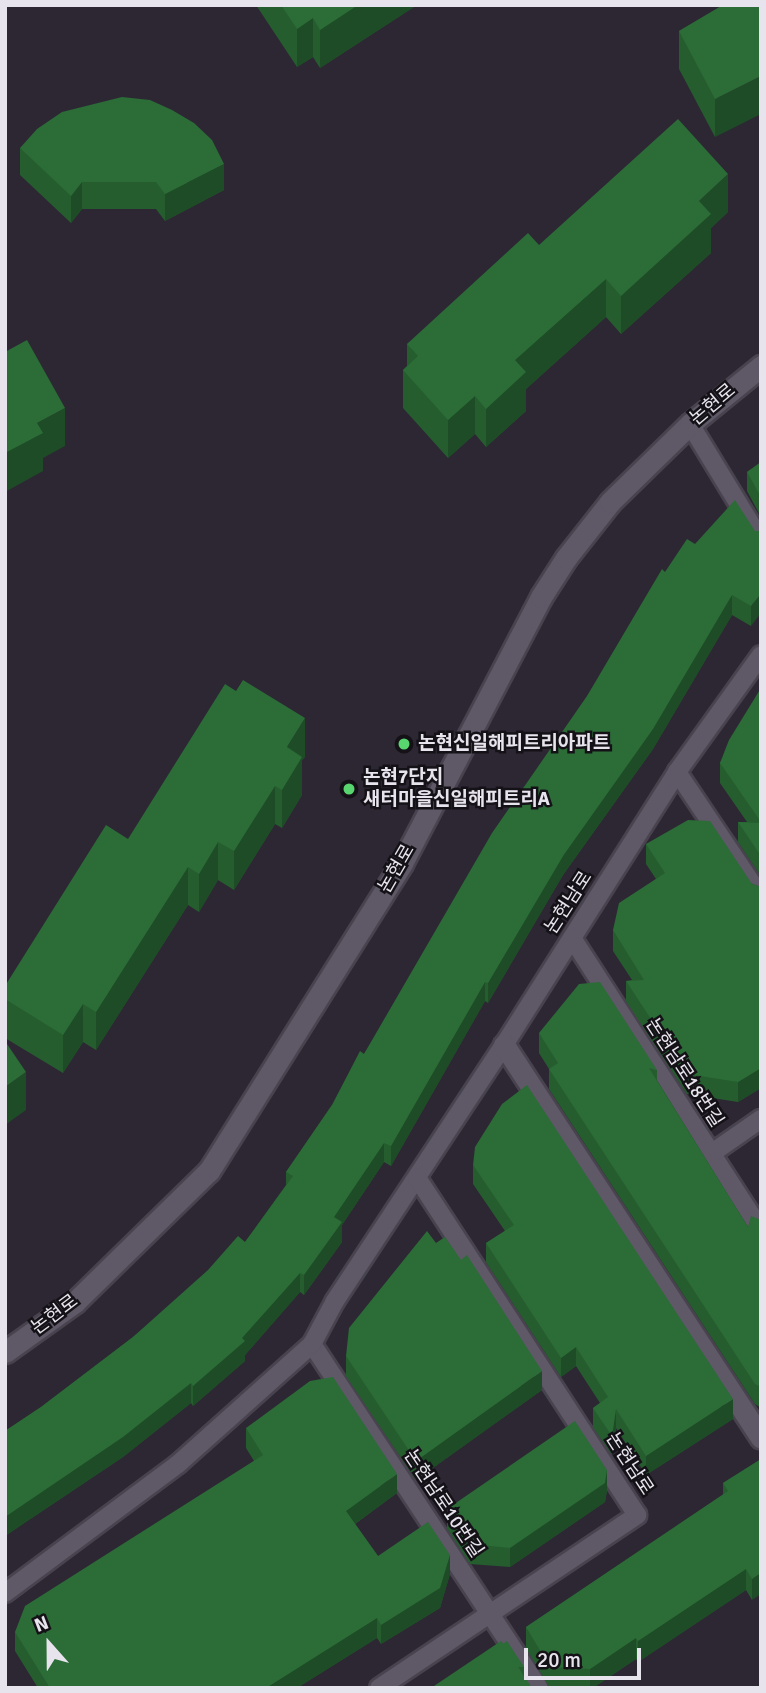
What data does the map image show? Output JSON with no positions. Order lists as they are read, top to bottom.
{
  "streets": {
    "street": ["논현로"],
    "lane": ["논현남로", "논현남로18번길", "논현남로10번길"]
  },
  "crossings": [
    ["논현남로", "논현남로18번길"],
    ["논현남로", "논현남로10번길"]
  ],
  "places": ["논현신일해피트리아파트", "논현7단지 새터마을신일해피트리A"],
  "scale_bar": "20 m",
  "north": "top"
}
